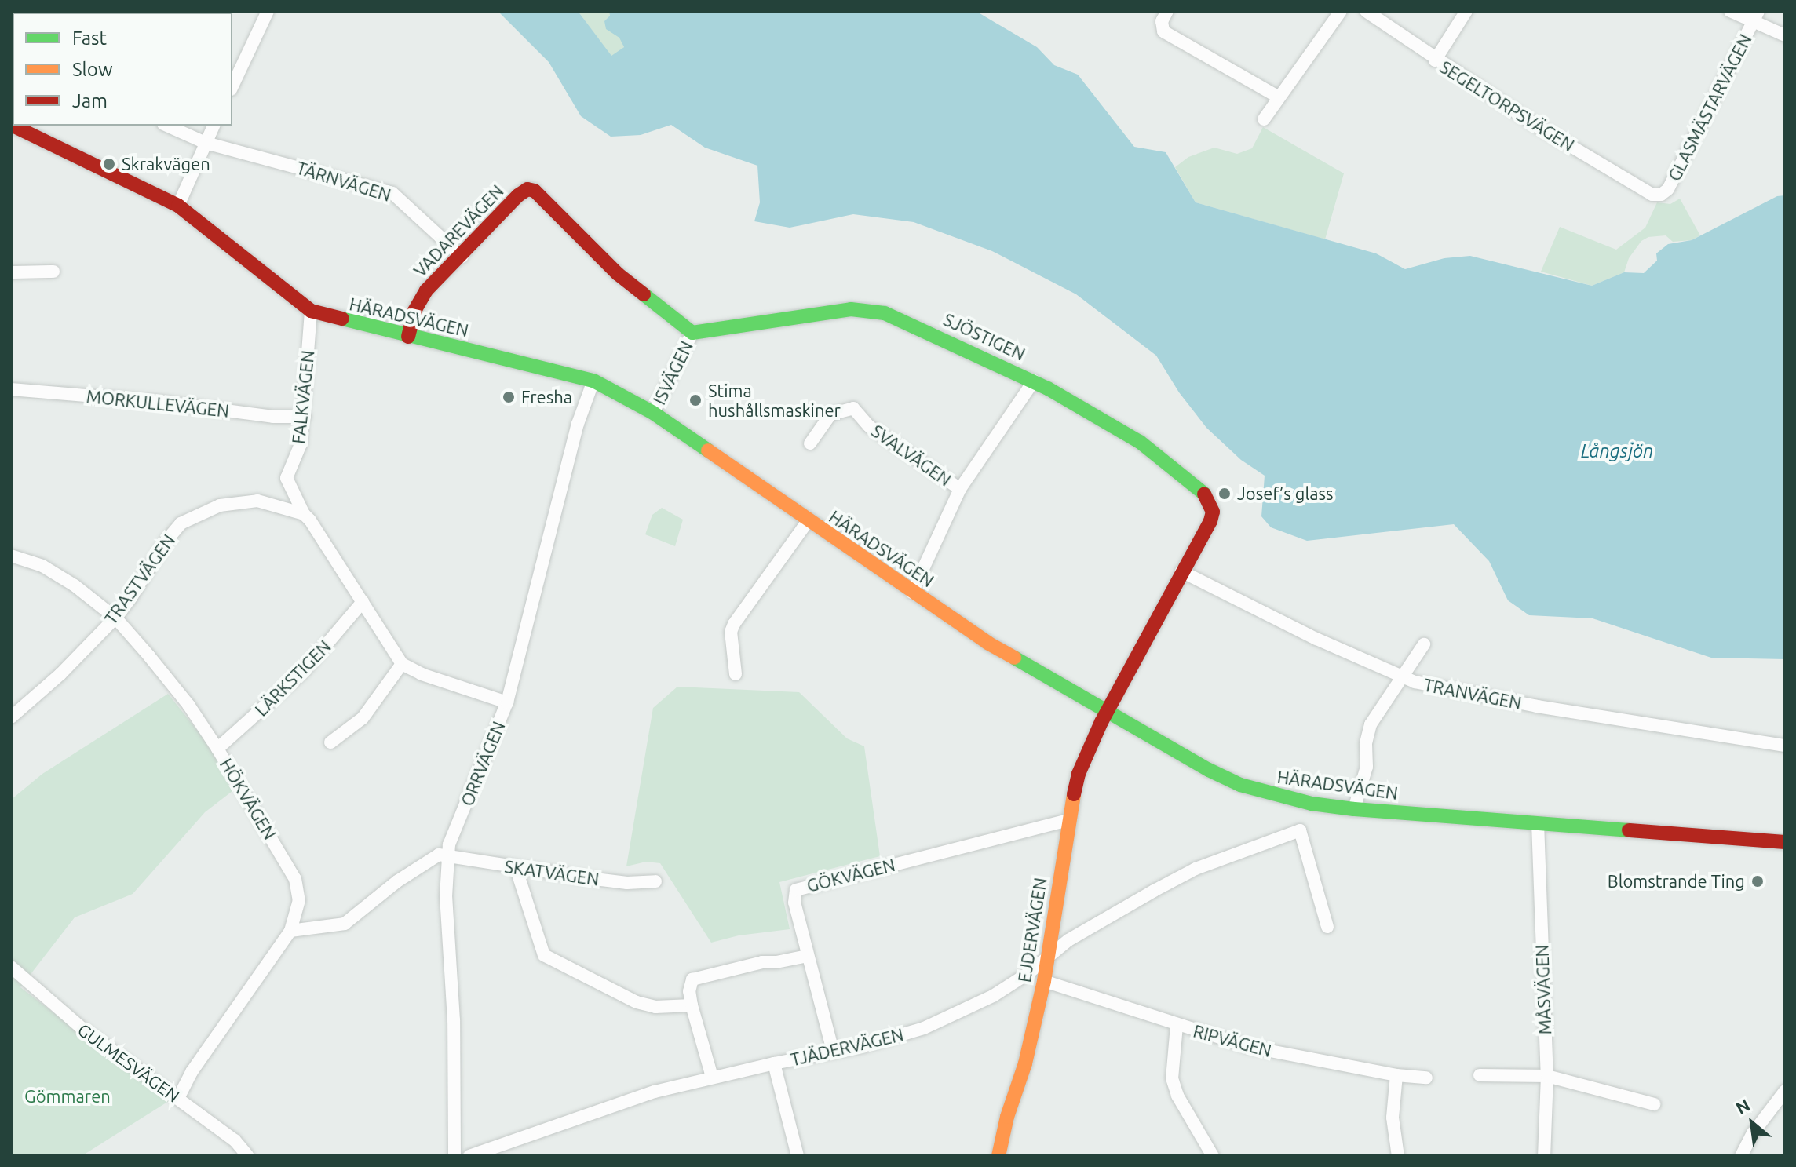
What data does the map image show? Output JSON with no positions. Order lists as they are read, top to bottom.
{
  "streets": {
    "street": [
      "SEGELTORPSVÄGEN",
      "GLASMÄSTARVÄGEN",
      "TÄRNVÄGEN",
      "VADAREVÄGEN",
      "HÄRADSVÄGEN",
      "SJÖSTIGEN",
      "ISVÄGEN",
      "FALKVÄGEN",
      "MORKULLEVÄGEN",
      "SVALVÄGEN",
      "TRASTVÄGEN",
      "LÄRKSTIGEN",
      "TRANVÄGEN",
      "ORRVÄGEN",
      "HÖKVÄGEN",
      "SKATVÄGEN",
      "GÖKVÄGEN",
      "EJDERVÄGEN",
      "MÅSVÄGEN",
      "RIPVÄGEN",
      "TJÄDERVÄGEN",
      "GULMESVÄGEN"
    ]
  },
  "crossings": [
    ["SEGELTORPSVÄGEN", "GLASMÄSTARVÄGEN"],
    ["TÄRNVÄGEN", "VADAREVÄGEN"],
    ["VADAREVÄGEN", "HÄRADSVÄGEN"],
    ["VADAREVÄGEN", "SJÖSTIGEN"],
    ["VADAREVÄGEN", "ISVÄGEN"],
    ["HÄRADSVÄGEN", "SJÖSTIGEN"],
    ["HÄRADSVÄGEN", "ISVÄGEN"],
    ["HÄRADSVÄGEN", "FALKVÄGEN"],
    ["HÄRADSVÄGEN", "SVALVÄGEN"],
    ["HÄRADSVÄGEN", "ORRVÄGEN"],
    ["HÄRADSVÄGEN", "EJDERVÄGEN"],
    ["HÄRADSVÄGEN", "MÅSVÄGEN"],
    ["SJÖSTIGEN", "ISVÄGEN"],
    ["SJÖSTIGEN", "SVALVÄGEN"],
    ["SJÖSTIGEN", "TRANVÄGEN"],
    ["SJÖSTIGEN", "EJDERVÄGEN"],
    ["FALKVÄGEN", "MORKULLEVÄGEN"],
    ["FALKVÄGEN", "TRASTVÄGEN"],
    ["TRASTVÄGEN", "HÖKVÄGEN"],
    ["LÄRKSTIGEN", "HÖKVÄGEN"],
    ["ORRVÄGEN", "SKATVÄGEN"],
    ["HÖKVÄGEN", "GULMESVÄGEN"],
    ["GÖKVÄGEN", "EJDERVÄGEN"],
    ["GÖKVÄGEN", "TJÄDERVÄGEN"],
    ["EJDERVÄGEN", "RIPVÄGEN"],
    ["EJDERVÄGEN", "TJÄDERVÄGEN"]
  ],
  "water": ["Långsjön"],
  "parks": ["Gömmaren"],
  "places": [
    "Skrakvägen",
    "Fresha",
    "Stima hushållsmaskiner",
    "Josef’s glass",
    "Blomstrande Ting"
  ],
  "legend": ["Fast", "Slow", "Jam"],
  "north": "top left"
}
